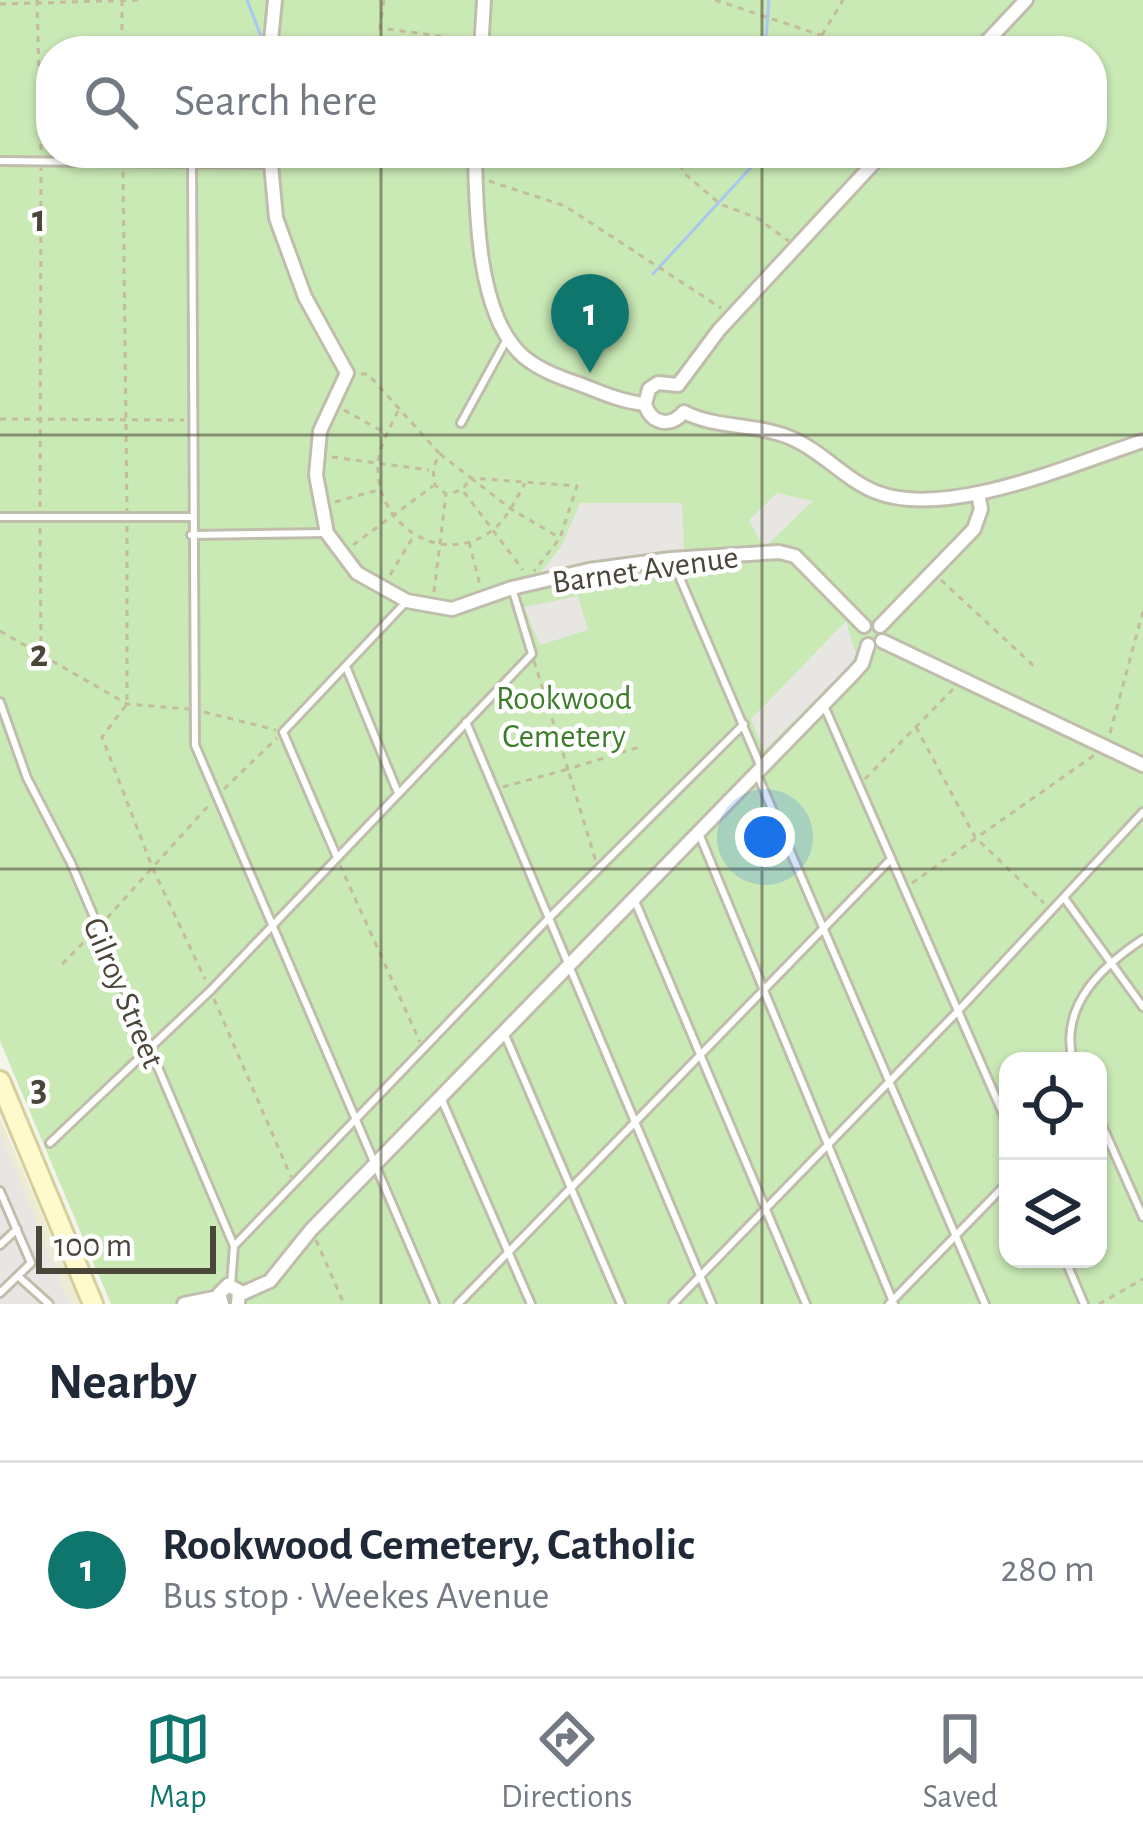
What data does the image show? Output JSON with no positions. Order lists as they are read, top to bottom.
{
  "streets": {
    "street": ["Barnet Avenue"],
    "lane": ["Gilroy Street"]
  },
  "parks": ["Rookwood Cemetery"],
  "scale_bar": "100 m",
  "page": {
    "search": "Search here",
    "pins": "1",
    "scale": "100 m",
    "heading": "Nearby",
    "list": [
      {
        "mark": "1",
        "name": "Rookwood Cemetery, Catholic",
        "note": "Bus stop · Weekes Avenue",
        "value": "280 m"
      }
    ],
    "nav": ["Map", "Directions", "Saved"]
  },
  "grid": {
    "rows": ["1", "2", "3"]
  }
}
